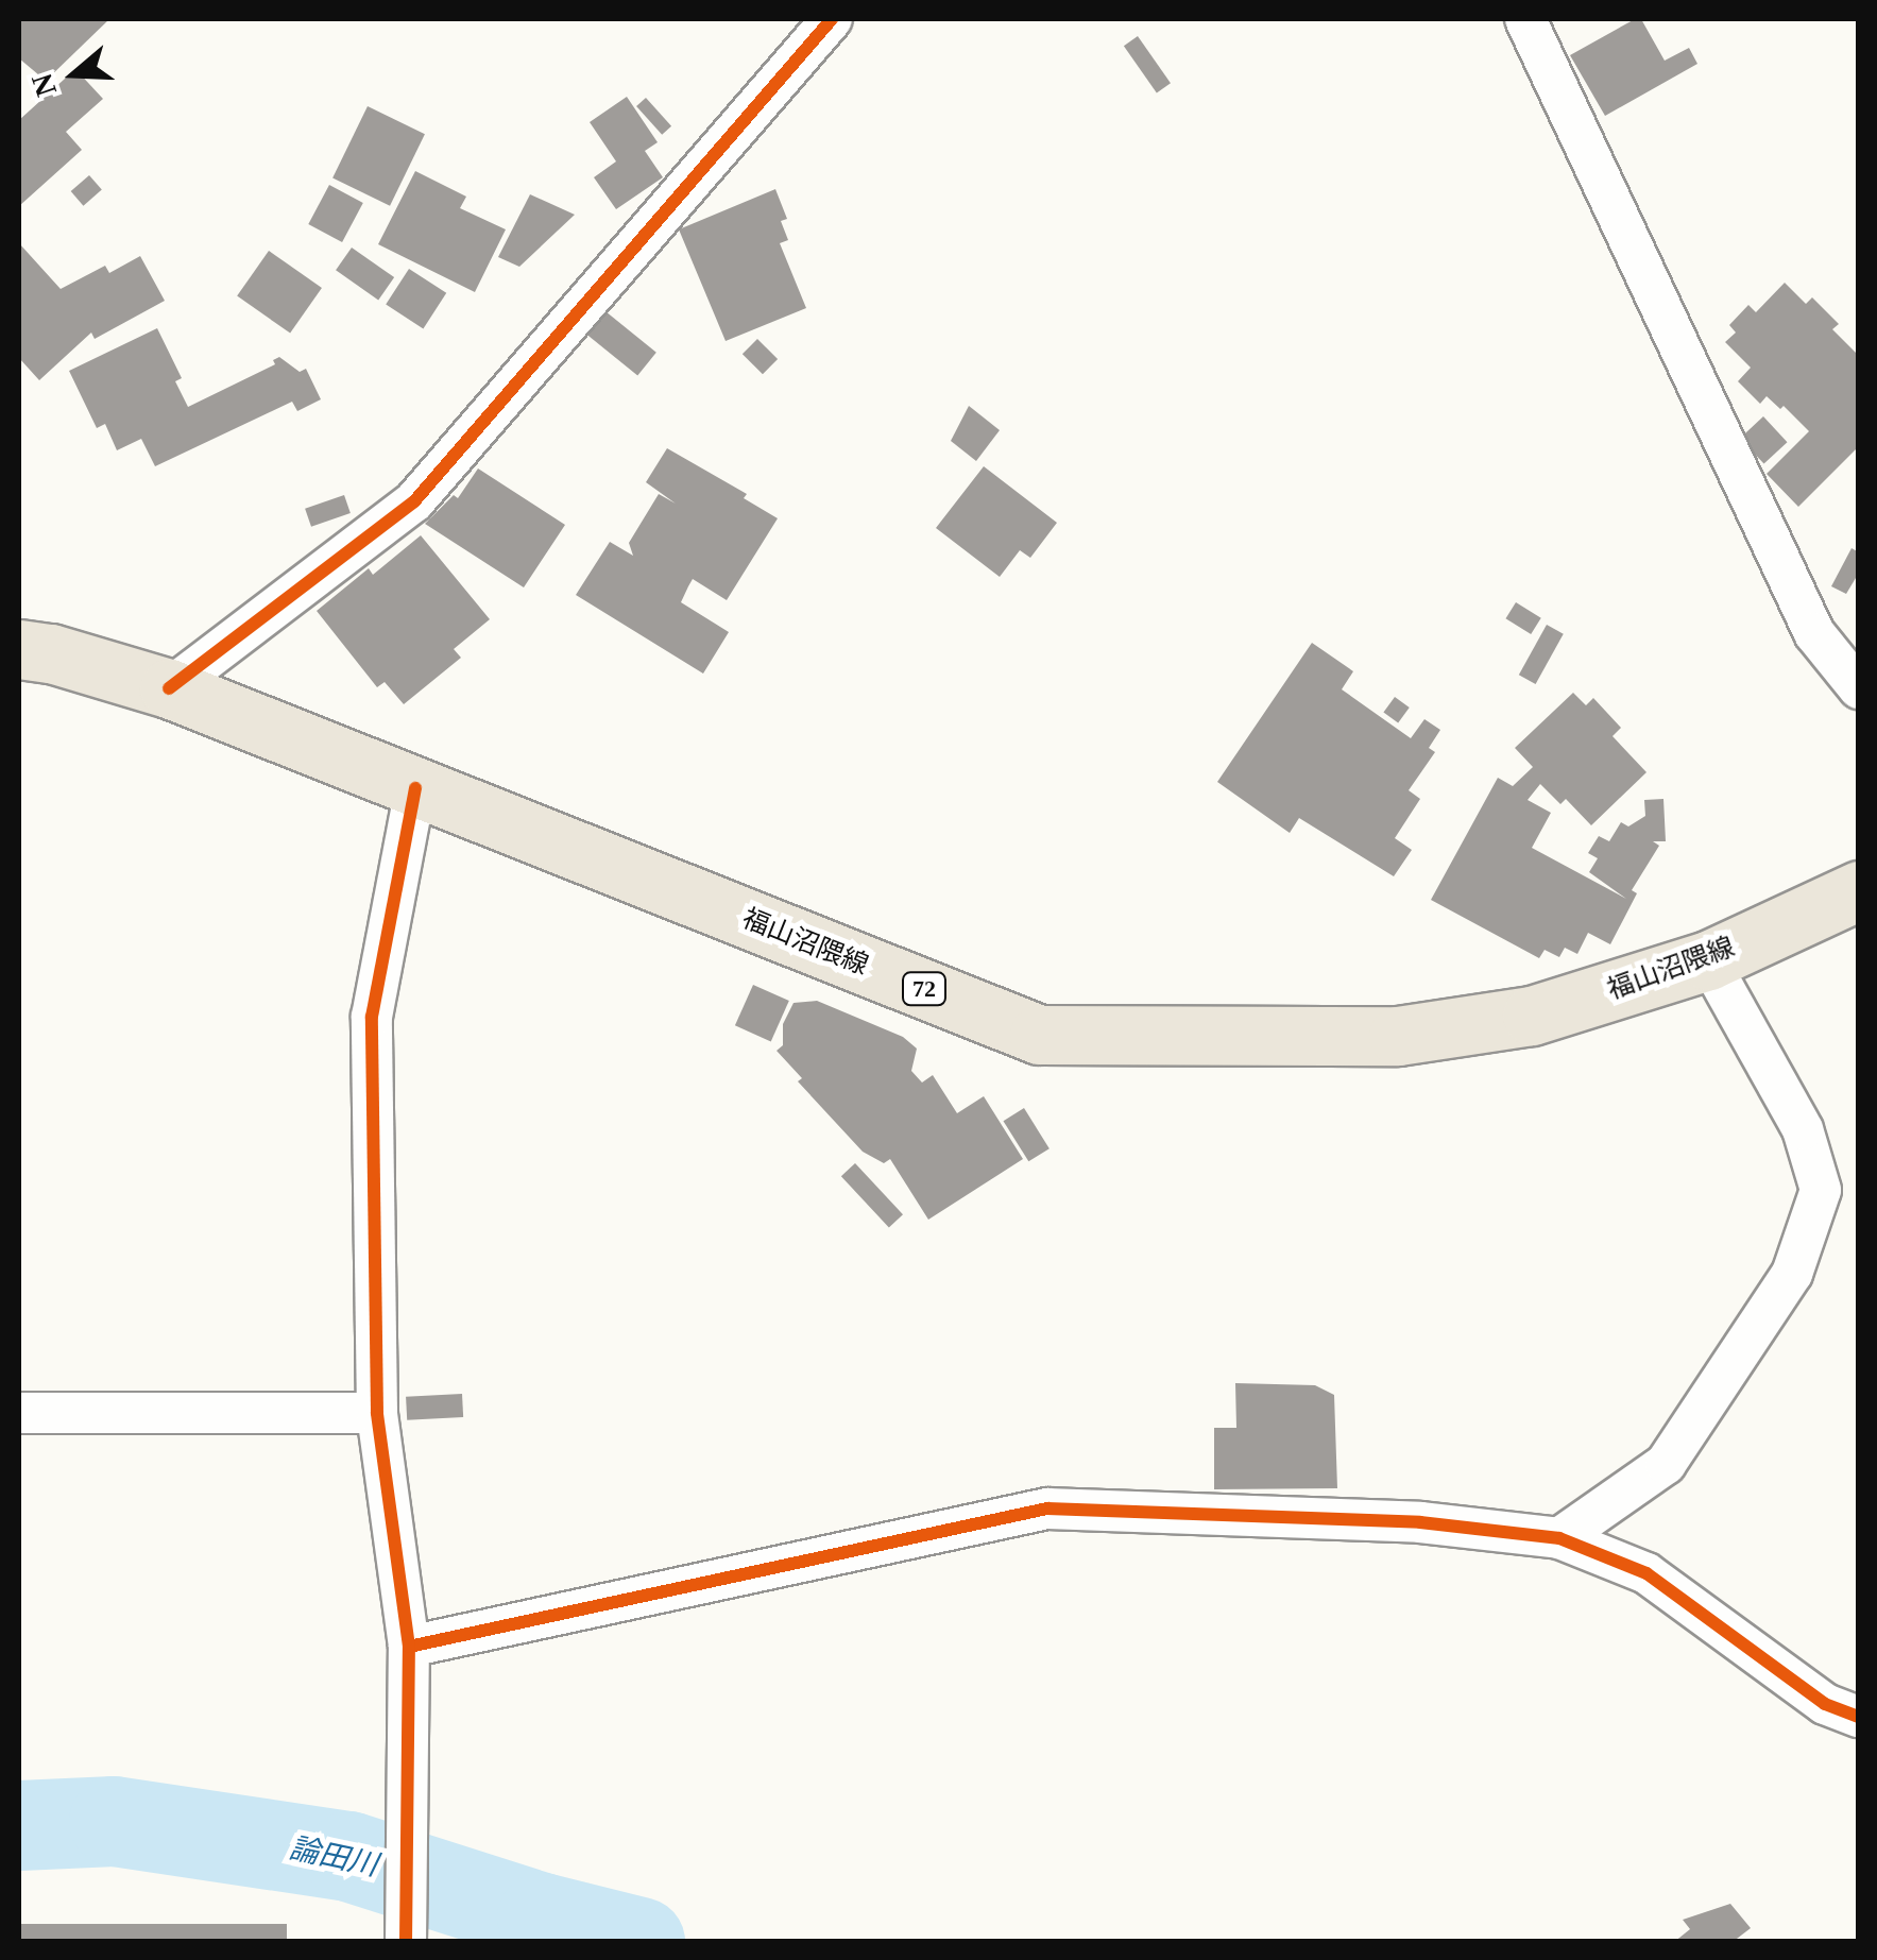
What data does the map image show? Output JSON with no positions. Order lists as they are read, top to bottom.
{
  "streets": {
    "main road": ["福山沼隈線", "72"]
  },
  "water": ["論田川"],
  "north": "left"
}
